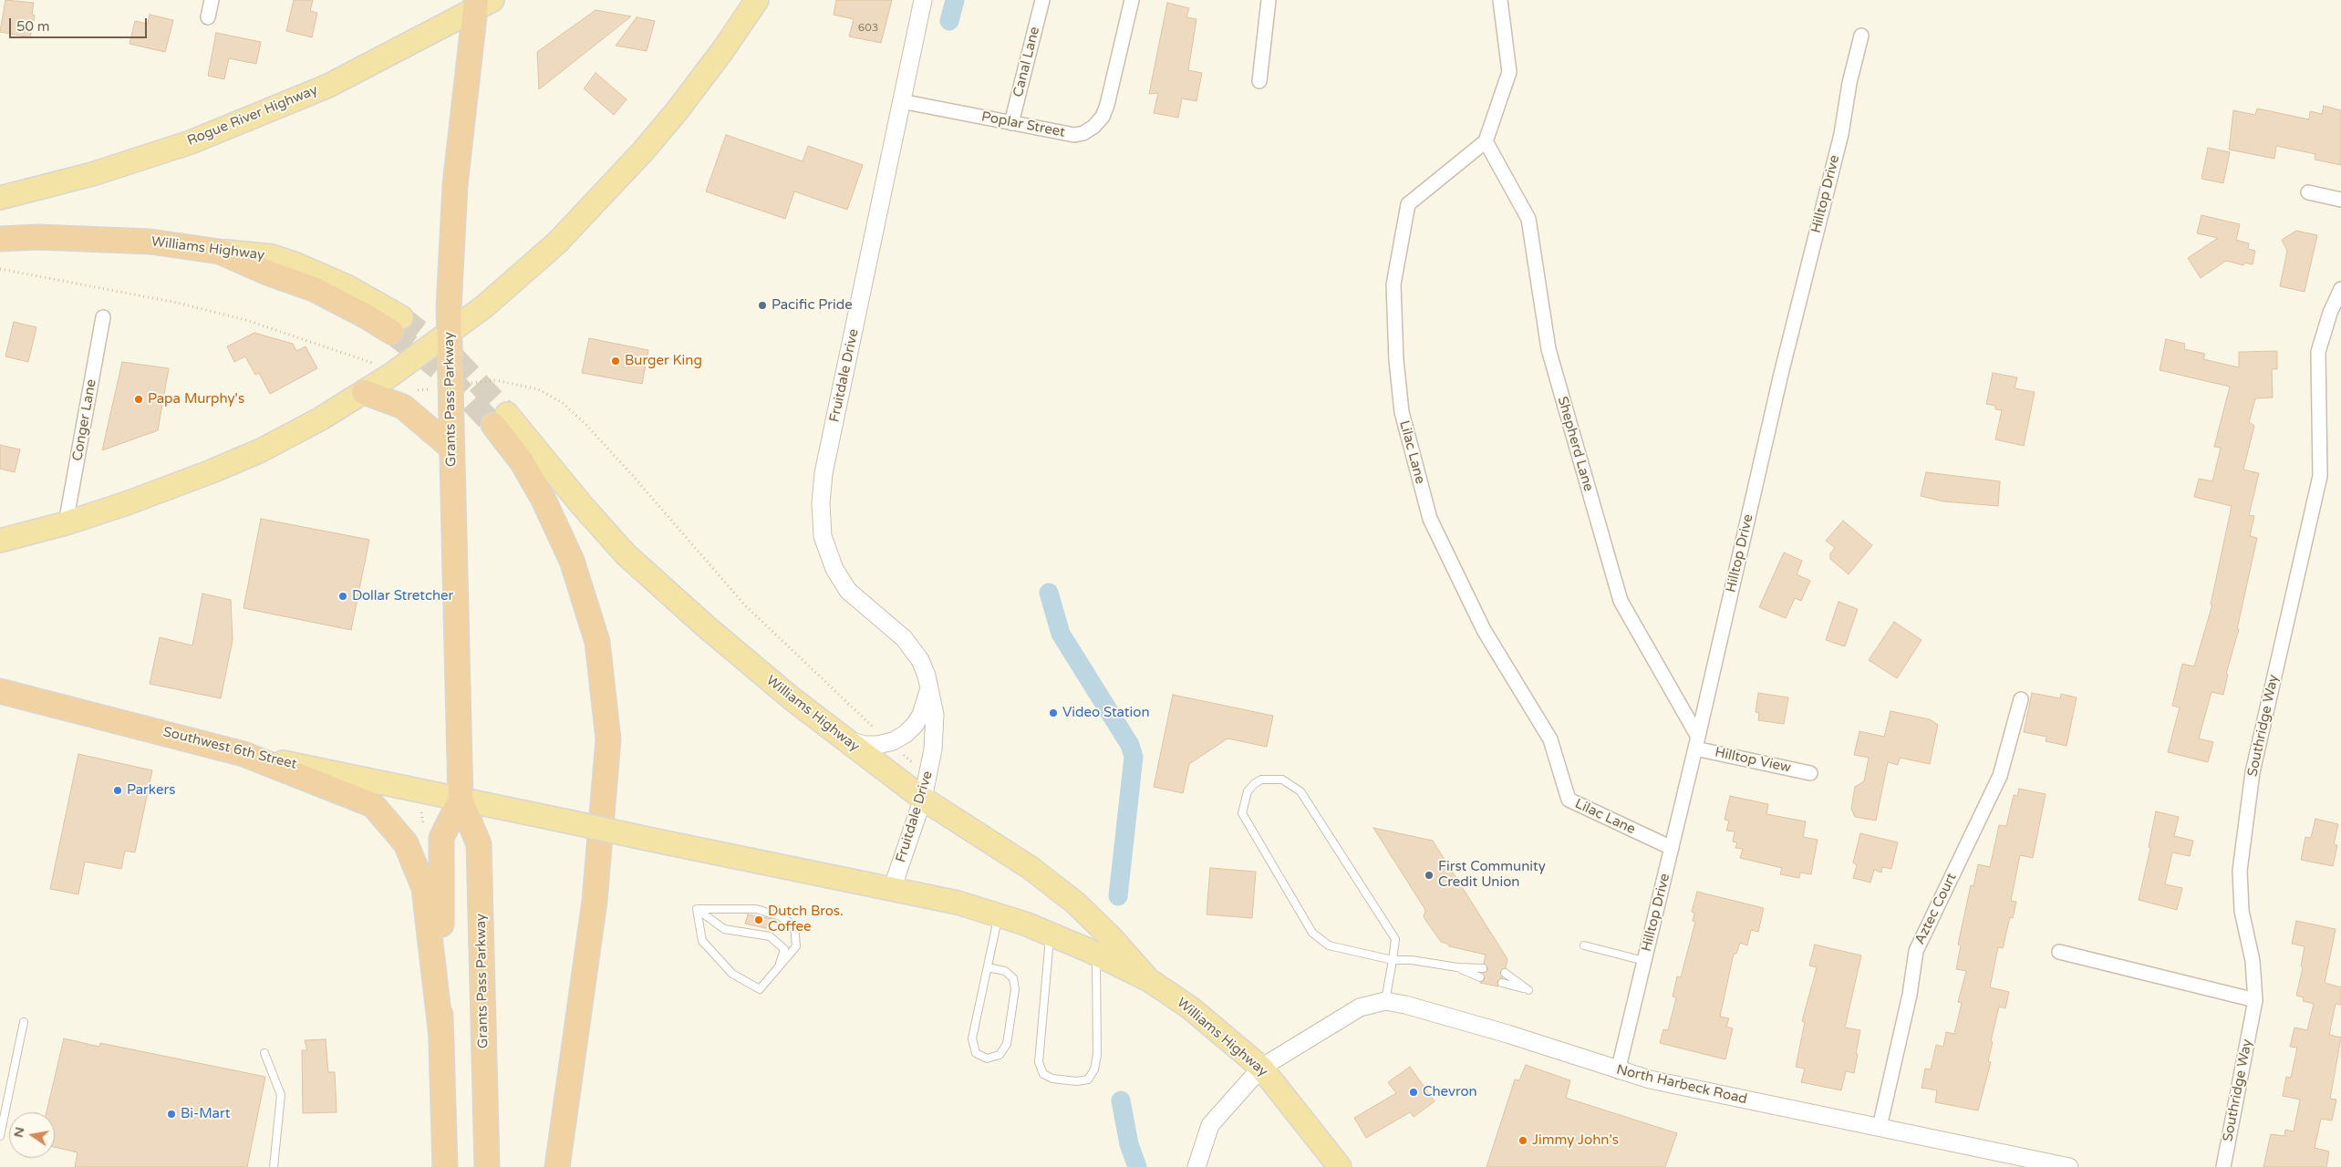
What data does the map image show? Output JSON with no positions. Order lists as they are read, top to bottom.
{
  "streets": {
    "highway": ["Williams Highway", "Grants Pass Parkway", "Southwest 6th Street"],
    "main road": ["Rogue River Highway"],
    "street": [
      "Canal Lane",
      "Poplar Street",
      "Hilltop Drive",
      "Fruitdale Drive",
      "Conger Lane",
      "Shepherd Lane",
      "Lilac Lane",
      "Southridge Way",
      "Hilltop View",
      "Aztec Court",
      "North Harbeck Road"
    ]
  },
  "crossings": [
    ["Canal Lane", "Poplar Street"],
    ["Rogue River Highway", "Grants Pass Parkway"],
    ["Poplar Street", "Fruitdale Drive"],
    ["Hilltop Drive", "Shepherd Lane"],
    ["Hilltop Drive", "Lilac Lane"],
    ["Hilltop Drive", "Hilltop View"],
    ["Hilltop Drive", "North Harbeck Road"],
    ["Williams Highway", "Fruitdale Drive"],
    ["Williams Highway", "Grants Pass Parkway"],
    ["Williams Highway", "Southwest 6th Street"],
    ["Williams Highway", "North Harbeck Road"],
    ["Grants Pass Parkway", "Southwest 6th Street"],
    ["Shepherd Lane", "Lilac Lane"],
    ["Shepherd Lane", "Hilltop View"],
    ["Aztec Court", "North Harbeck Road"]
  ],
  "places": [
    "Pacific Pride",
    "Burger King",
    "Papa Murphy's",
    "Dollar Stretcher",
    "Video Station",
    "Parkers",
    "First Community Credit Union",
    "Dutch Bros. Coffee",
    "Chevron",
    "Bi-Mart",
    "Jimmy John's"
  ],
  "house_numbers": ["603"],
  "scale_bar": "50 m",
  "north": "left"
}
